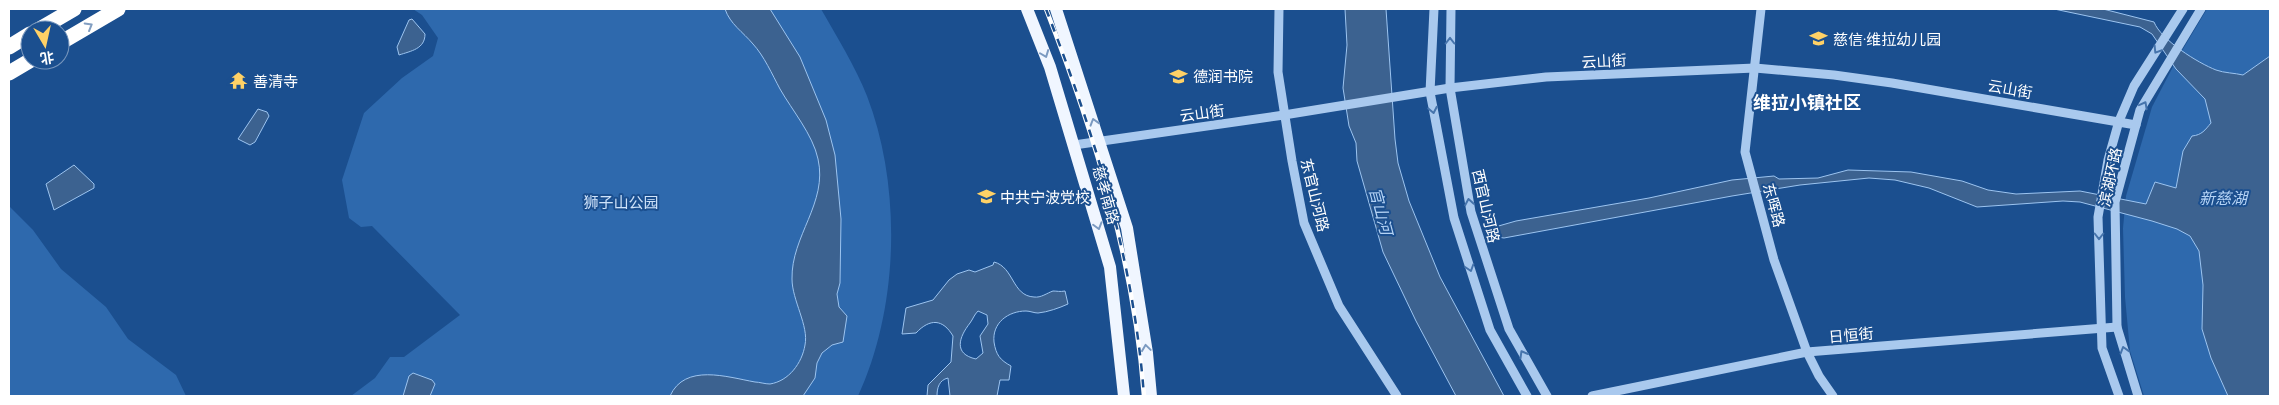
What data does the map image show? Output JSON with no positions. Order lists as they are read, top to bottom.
{
  "streets": {
    "main road": ["慈孝南路"],
    "street": [
      "云山街",
      "滨湖环路",
      "东官山河路",
      "东晖路",
      "西官山河路",
      "日恒街"
    ]
  },
  "crossings": [
    ["云山街", "滨湖环路"],
    ["云山街", "慈孝南路"],
    ["云山街", "东官山河路"],
    ["云山街", "东晖路"],
    ["云山街", "西官山河路"],
    ["滨湖环路", "日恒街"],
    ["东晖路", "日恒街"]
  ],
  "districts": ["维拉小镇社区"],
  "water": ["新慈湖", "官山河"],
  "parks": ["狮子山公园"],
  "places": {
    "school or university": ["慈信·维拉幼儿园", "德润书院", "中共宁波党校"],
    "temple": ["善清寺"]
  },
  "north": "bottom"
}
